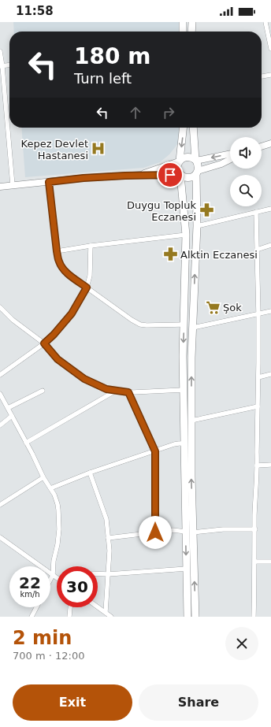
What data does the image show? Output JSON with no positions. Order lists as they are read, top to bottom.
{
  "places": {
    "hospital": ["Kepez Devlet Hastanesi"],
    "pharmacy": ["Duygu Topluk Eczanesi", "Alktin Eczanesi"],
    "supermarket": ["Şok"]
  },
  "page": {
    "status": "11:58",
    "turn": ["180 m", "Turn left"],
    "speed": "22 km/h",
    "limit": "30",
    "heading": ["2 min", "700 m · 12:00"],
    "buttons": ["Exit", "Share"]
  }
}
